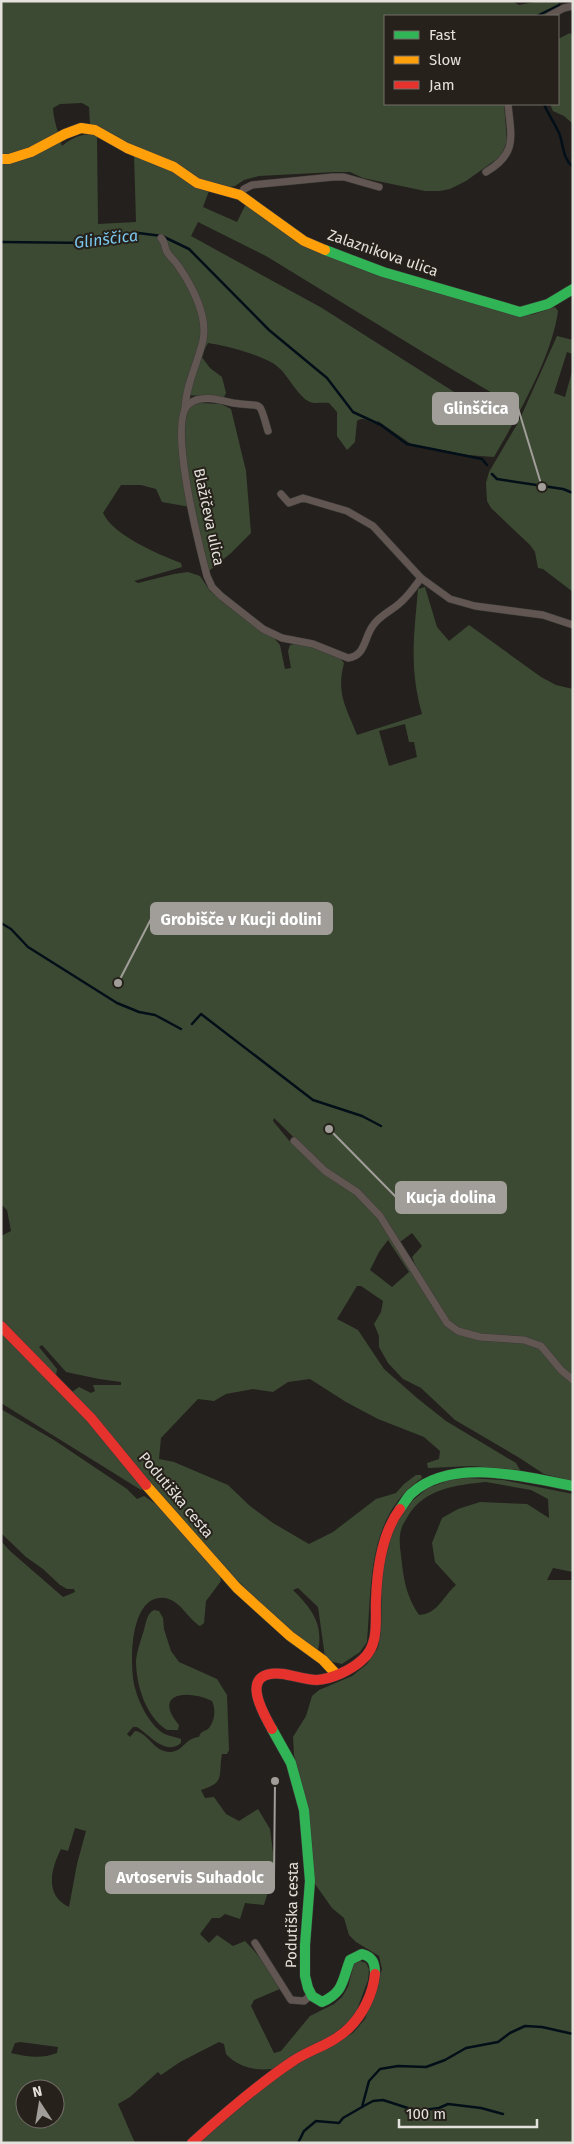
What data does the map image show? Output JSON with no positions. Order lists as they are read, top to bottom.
{
  "streets": {
    "street": ["Zalaznikova ulica", "Blažičeva ulica", "Podutiška cesta"]
  },
  "water": ["Glinščica"],
  "places": [
    "Glinščica",
    "Grobišče v Kucji dolini",
    "Kucja dolina",
    "Avtoservis Suhadolc"
  ],
  "legend": ["Fast", "Slow", "Jam"],
  "scale_bar": "100 m",
  "north": "top"
}
